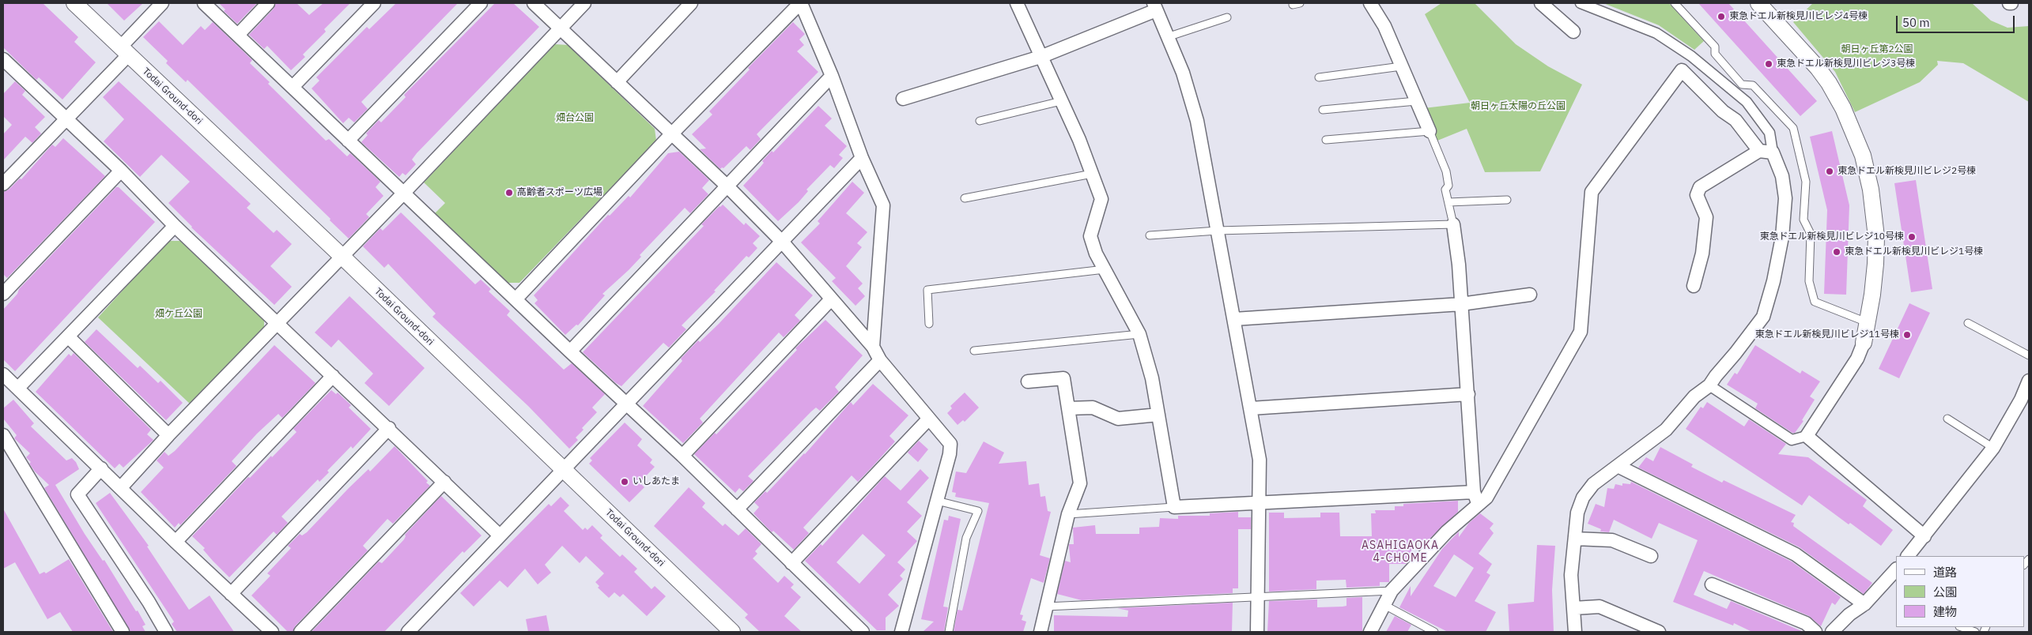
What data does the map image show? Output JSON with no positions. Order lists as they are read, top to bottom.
{
  "streets": {
    "street": ["Todai Ground-dori"]
  },
  "districts": ["ASAHIGAOKA 4-CHOME"],
  "parks": [
    "朝日ヶ丘第2公園",
    "朝日ヶ丘太陽の丘公園",
    "畑台公園",
    "畑ケ丘公園"
  ],
  "places": [
    "東急ドエル新検見川ビレジ4号棟",
    "東急ドエル新検見川ビレジ3号棟",
    "東急ドエル新検見川ビレジ2号棟",
    "高齢者スポーツ広場",
    "東急ドエル新検見川ビレジ10号棟",
    "東急ドエル新検見川ビレジ1号棟",
    "東急ドエル新検見川ビレジ11号棟",
    "いしあたま"
  ],
  "legend": ["道路", "公園", "建物"],
  "scale_bar": "50 m"
}
